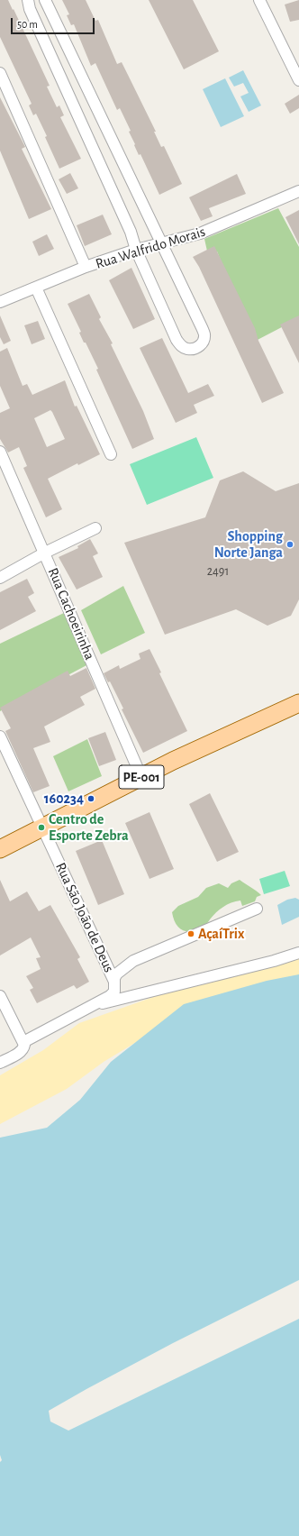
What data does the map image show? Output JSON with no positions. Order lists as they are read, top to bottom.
{
  "streets": {
    "main road": ["PE-001"],
    "street": ["Rua Walfrido Morais", "Rua Cachoeirinha", "Rua São João de Deus"]
  },
  "crossings": [
    ["Rua Cachoeirinha", "PE-001"],
    ["PE-001", "Rua São João de Deus"]
  ],
  "places": [
    "Shopping Norte Janga",
    "160234",
    "Centro de Esporte Zebra",
    "AçaíTrix"
  ],
  "house_numbers": ["2491"],
  "scale_bar": "50 m"
}
